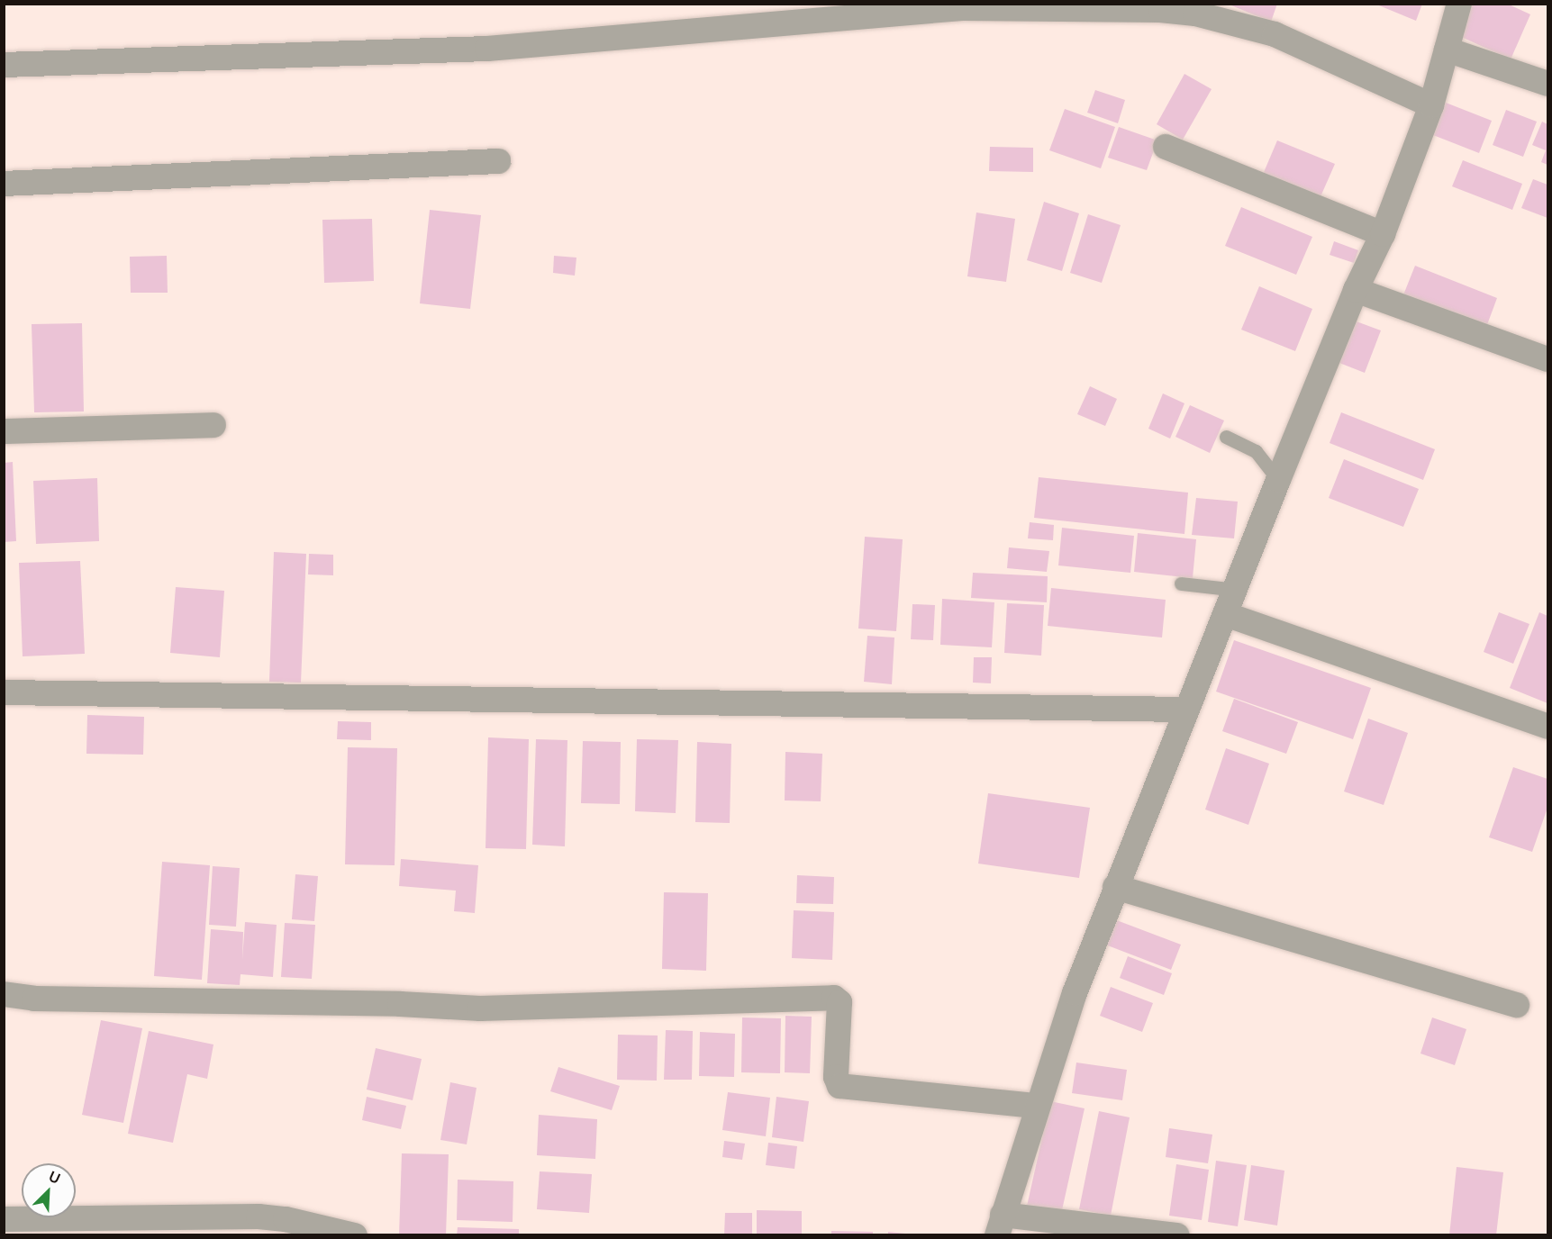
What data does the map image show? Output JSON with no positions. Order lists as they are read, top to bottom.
{
  "north": "top right"
}
